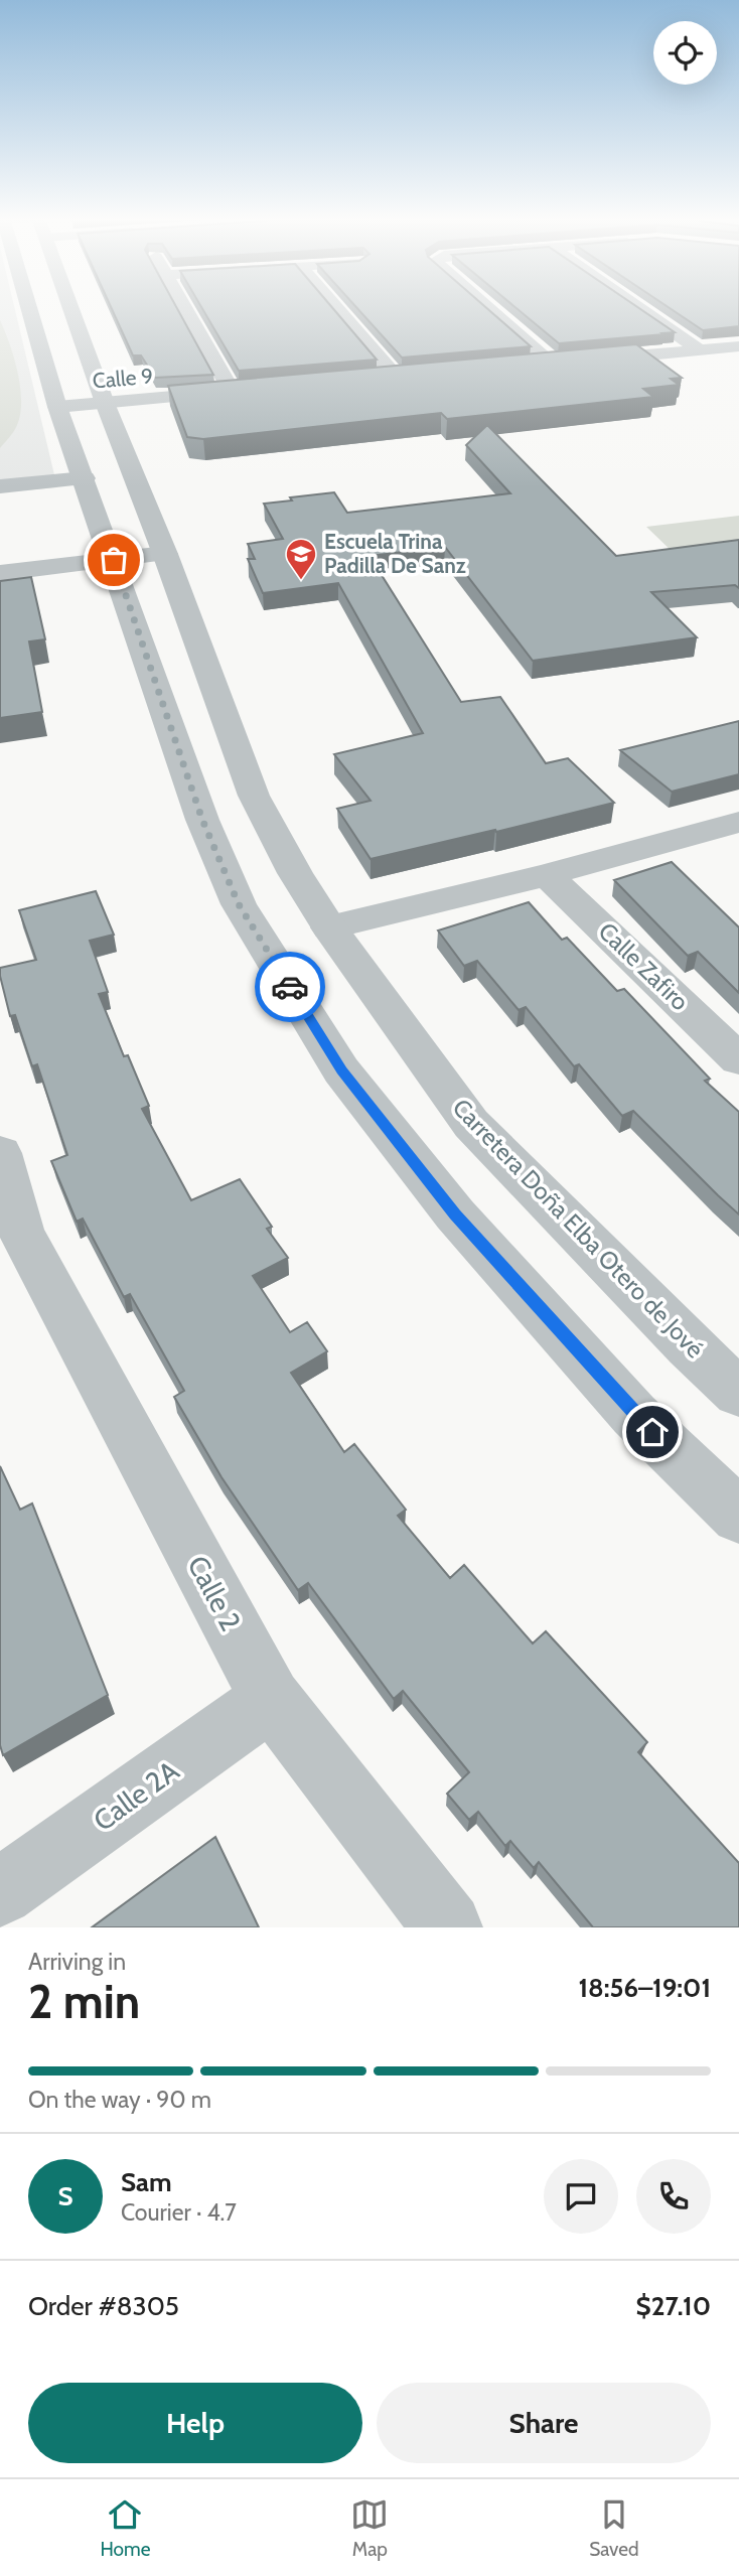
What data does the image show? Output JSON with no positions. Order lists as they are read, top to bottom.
{
  "streets": {
    "street": [
      "Calle 9",
      "Calle Zafiro",
      "Carretera Doña Elba Otero de Jové",
      "Calle 2",
      "Calle 2A"
    ]
  },
  "crossings": [
    ["Calle 9", "Carretera Doña Elba Otero de Jové"],
    ["Calle 2", "Calle 2A"]
  ],
  "places": {
    "school or university": ["Escuela Trina Padilla De Sanz"]
  },
  "page": {
    "heading": ["2 min", "Arriving in", "18:56–19:01"],
    "panel": [
      "Sam",
      "Courier · 4.7",
      "Order #8305",
      "$27.10"
    ],
    "bar": "On the way · 90 m",
    "round": "S",
    "buttons": ["Help", "Share"],
    "tabs": ["Home", "Map", "Saved"]
  }
}
